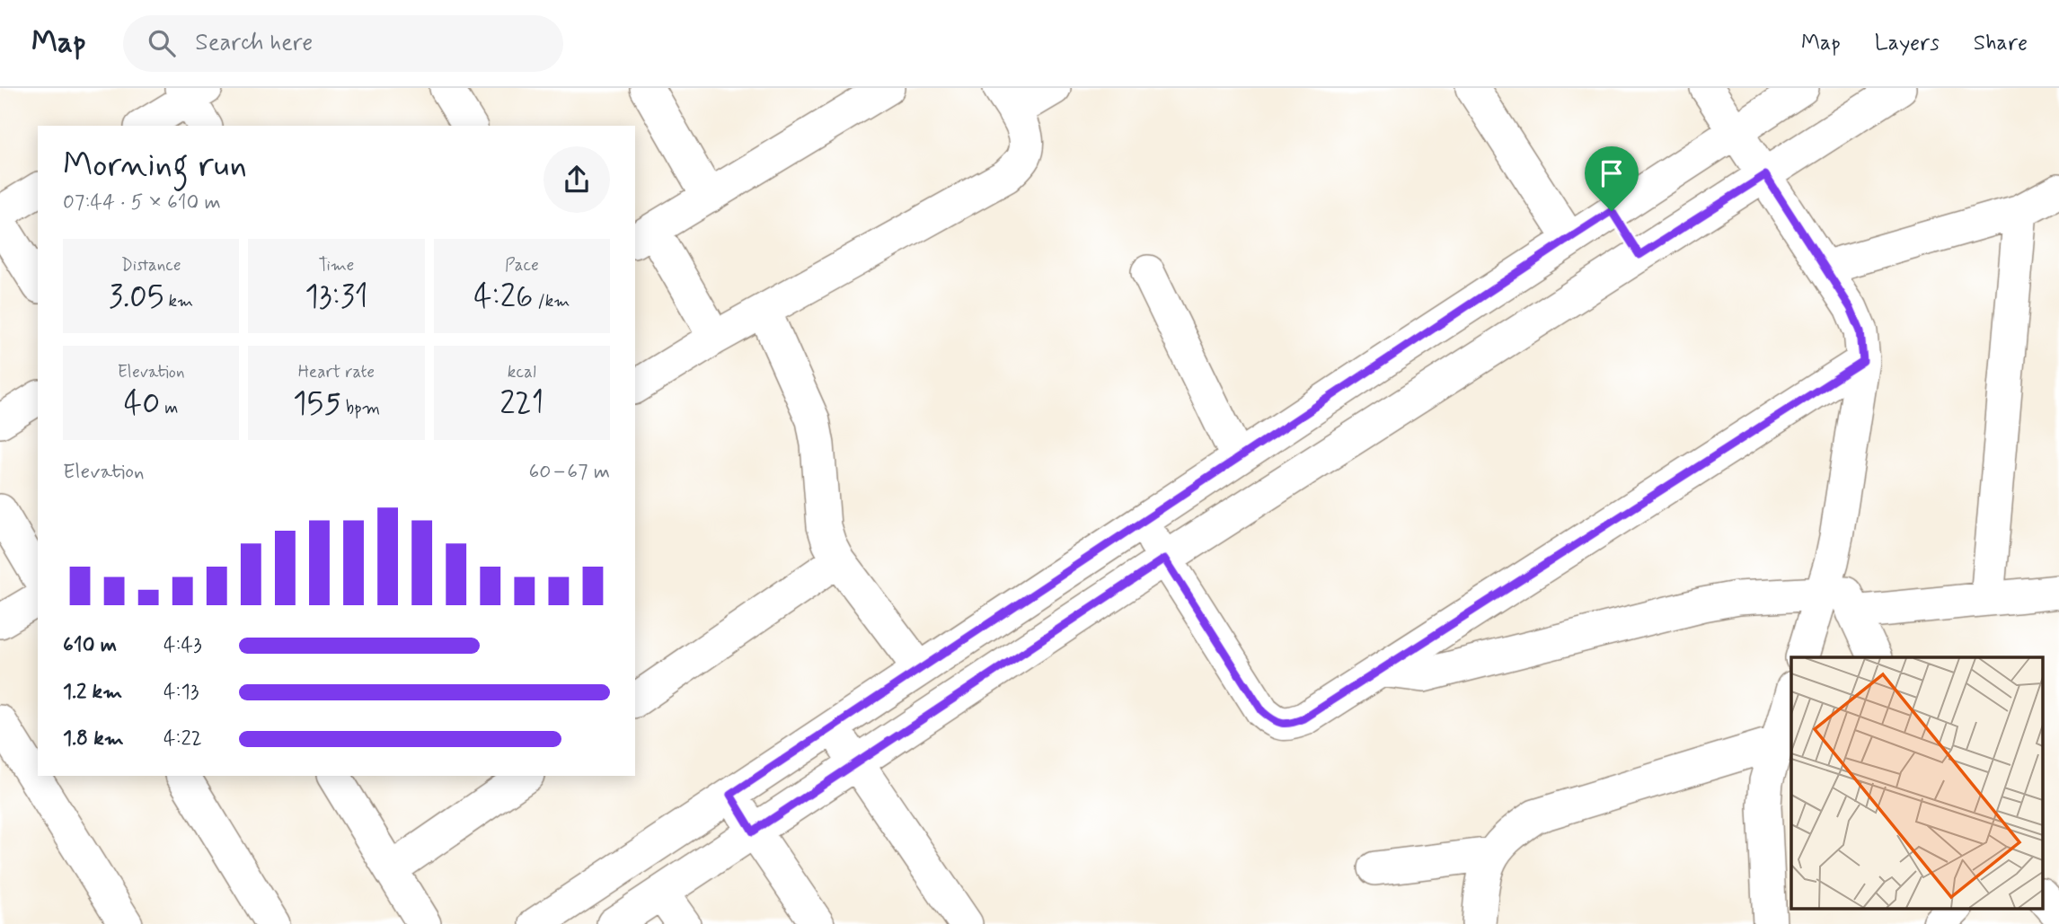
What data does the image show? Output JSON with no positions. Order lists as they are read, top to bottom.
{
  "page": {
    "header": "Map",
    "search": "Search here",
    "nav": ["Map", "Layers", "Share"],
    "heading": ["Morning run", "07:44 · 5 × 610 m"],
    "stats": [
      ["Distance", "3.05 km"],
      ["Time", "13:31"],
      ["Pace", "4:26 /km"],
      ["Elevation", "40 m"],
      ["Heart rate", "155 bpm"],
      ["kcal", "221"]
    ],
    "chart": ["Elevation", "60–67 m"],
    "list": [
      {
        "name": "610 m",
        "note": "4:43"
      },
      {
        "name": "1.2 km",
        "note": "4:13"
      },
      {
        "name": "1.8 km",
        "note": "4:22"
      }
    ]
  }
}
